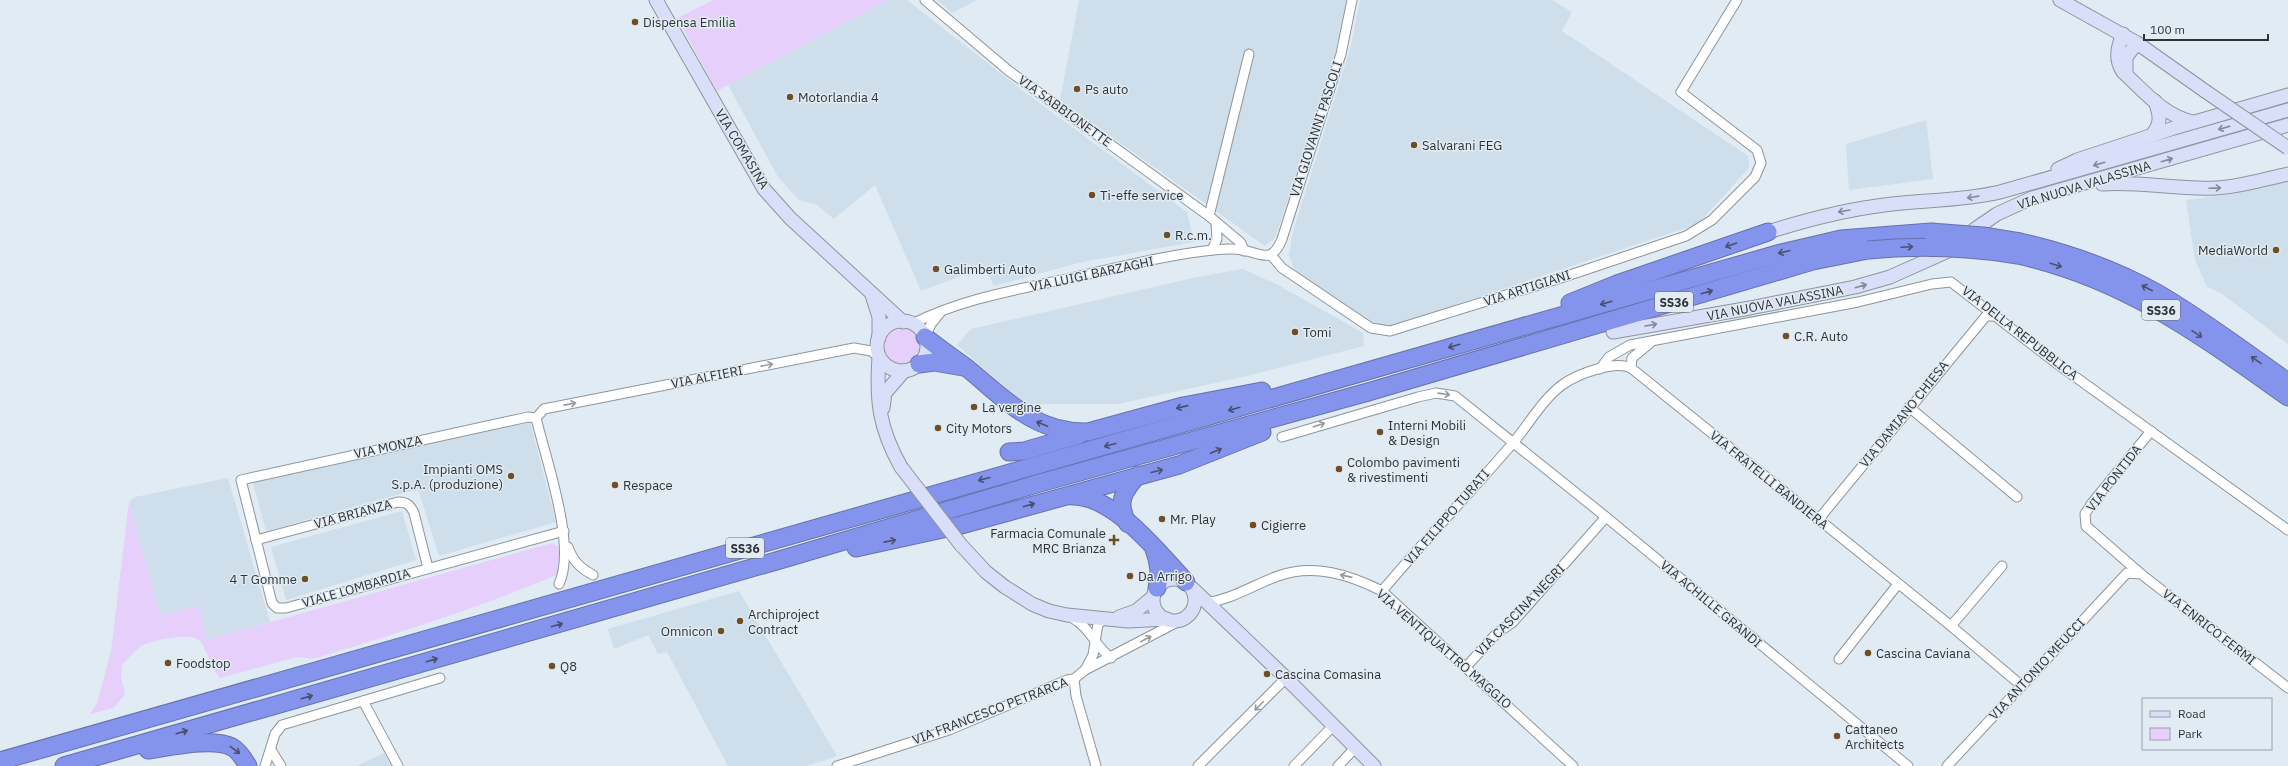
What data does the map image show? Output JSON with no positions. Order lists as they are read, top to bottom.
{
  "streets": {
    "highway": ["SS36"],
    "main road": ["VIA COMASINA", "VIA NUOVA VALASSINA"],
    "street": [
      "VIA SABBIONETTE",
      "VIA GIOVANNI PASCOLI",
      "VIA LUIGI BARZAGHI",
      "VIA ARTIGIANI",
      "VIA DELLA REPUBBLICA",
      "VIA ALFIERI",
      "VIA DAMIANO CHIESA",
      "VIA MONZA",
      "VIA PONTIDA",
      "VIA FRATELLI BANDIERA",
      "VIA BRIANZA",
      "VIA FILIPPO TURATI",
      "VIALE LOMBARDIA",
      "VIA ACHILLE GRANDI",
      "VIA CASCINA NEGRI",
      "VIA ENRICO FERMI",
      "VIA VENTIQUATTRO MAGGIO",
      "VIA ANTONIO MEUCCI",
      "VIA FRANCESCO PETRARCA"
    ]
  },
  "crossings": [
    ["VIA SABBIONETTE", "VIA LUIGI BARZAGHI"],
    ["VIA GIOVANNI PASCOLI", "VIA ARTIGIANI"],
    ["VIA COMASINA", "VIA LUIGI BARZAGHI"],
    ["VIA COMASINA", "VIA ALFIERI"],
    ["VIA NUOVA VALASSINA", "SS36"],
    ["VIA LUIGI BARZAGHI", "VIA ALFIERI"],
    ["VIA DELLA REPUBBLICA", "VIA DAMIANO CHIESA"],
    ["VIA DELLA REPUBBLICA", "VIA PONTIDA"],
    ["VIA ALFIERI", "VIA MONZA"],
    ["VIA DAMIANO CHIESA", "VIA FRATELLI BANDIERA"],
    ["VIA MONZA", "VIALE LOMBARDIA"],
    ["VIA PONTIDA", "VIA ENRICO FERMI"],
    ["VIA PONTIDA", "VIA ANTONIO MEUCCI"],
    ["VIA FRATELLI BANDIERA", "VIA ANTONIO MEUCCI"],
    ["VIA BRIANZA", "VIALE LOMBARDIA"],
    ["VIA FILIPPO TURATI", "VIA ACHILLE GRANDI"],
    ["VIA FILIPPO TURATI", "VIA VENTIQUATTRO MAGGIO"],
    ["VIA ACHILLE GRANDI", "VIA CASCINA NEGRI"],
    ["VIA CASCINA NEGRI", "VIA VENTIQUATTRO MAGGIO"],
    ["VIA ENRICO FERMI", "VIA ANTONIO MEUCCI"]
  ],
  "one_way": ["VIA ALFIERI", "VIA VENTIQUATTRO MAGGIO"],
  "places": {
    "other": [
      "Dispensa Emilia",
      "Ps auto",
      "Motorlandia 4",
      "Salvarani FEG",
      "Ti-effe service",
      "R.c.m.",
      "MediaWorld",
      "Galimberti Auto",
      "Tomi",
      "C.R. Auto",
      "La vergine",
      "City Motors",
      "Interni Mobili & Design",
      "Colombo pavimenti & rivestimenti",
      "Impianti OMS S.p.A. (produzione)",
      "Respace",
      "Mr. Play",
      "Cigierre",
      "Da Arrigo",
      "4 T Gomme",
      "Archiproject Contract",
      "Omnicon",
      "Cascina Caviana",
      "Foodstop",
      "Q8",
      "Cascina Comasina",
      "Cattaneo Architects"
    ],
    "health": ["Farmacia Comunale MRC Brianza"]
  },
  "legend": ["Road", "Park"],
  "scale_bar": "100 m"
}
